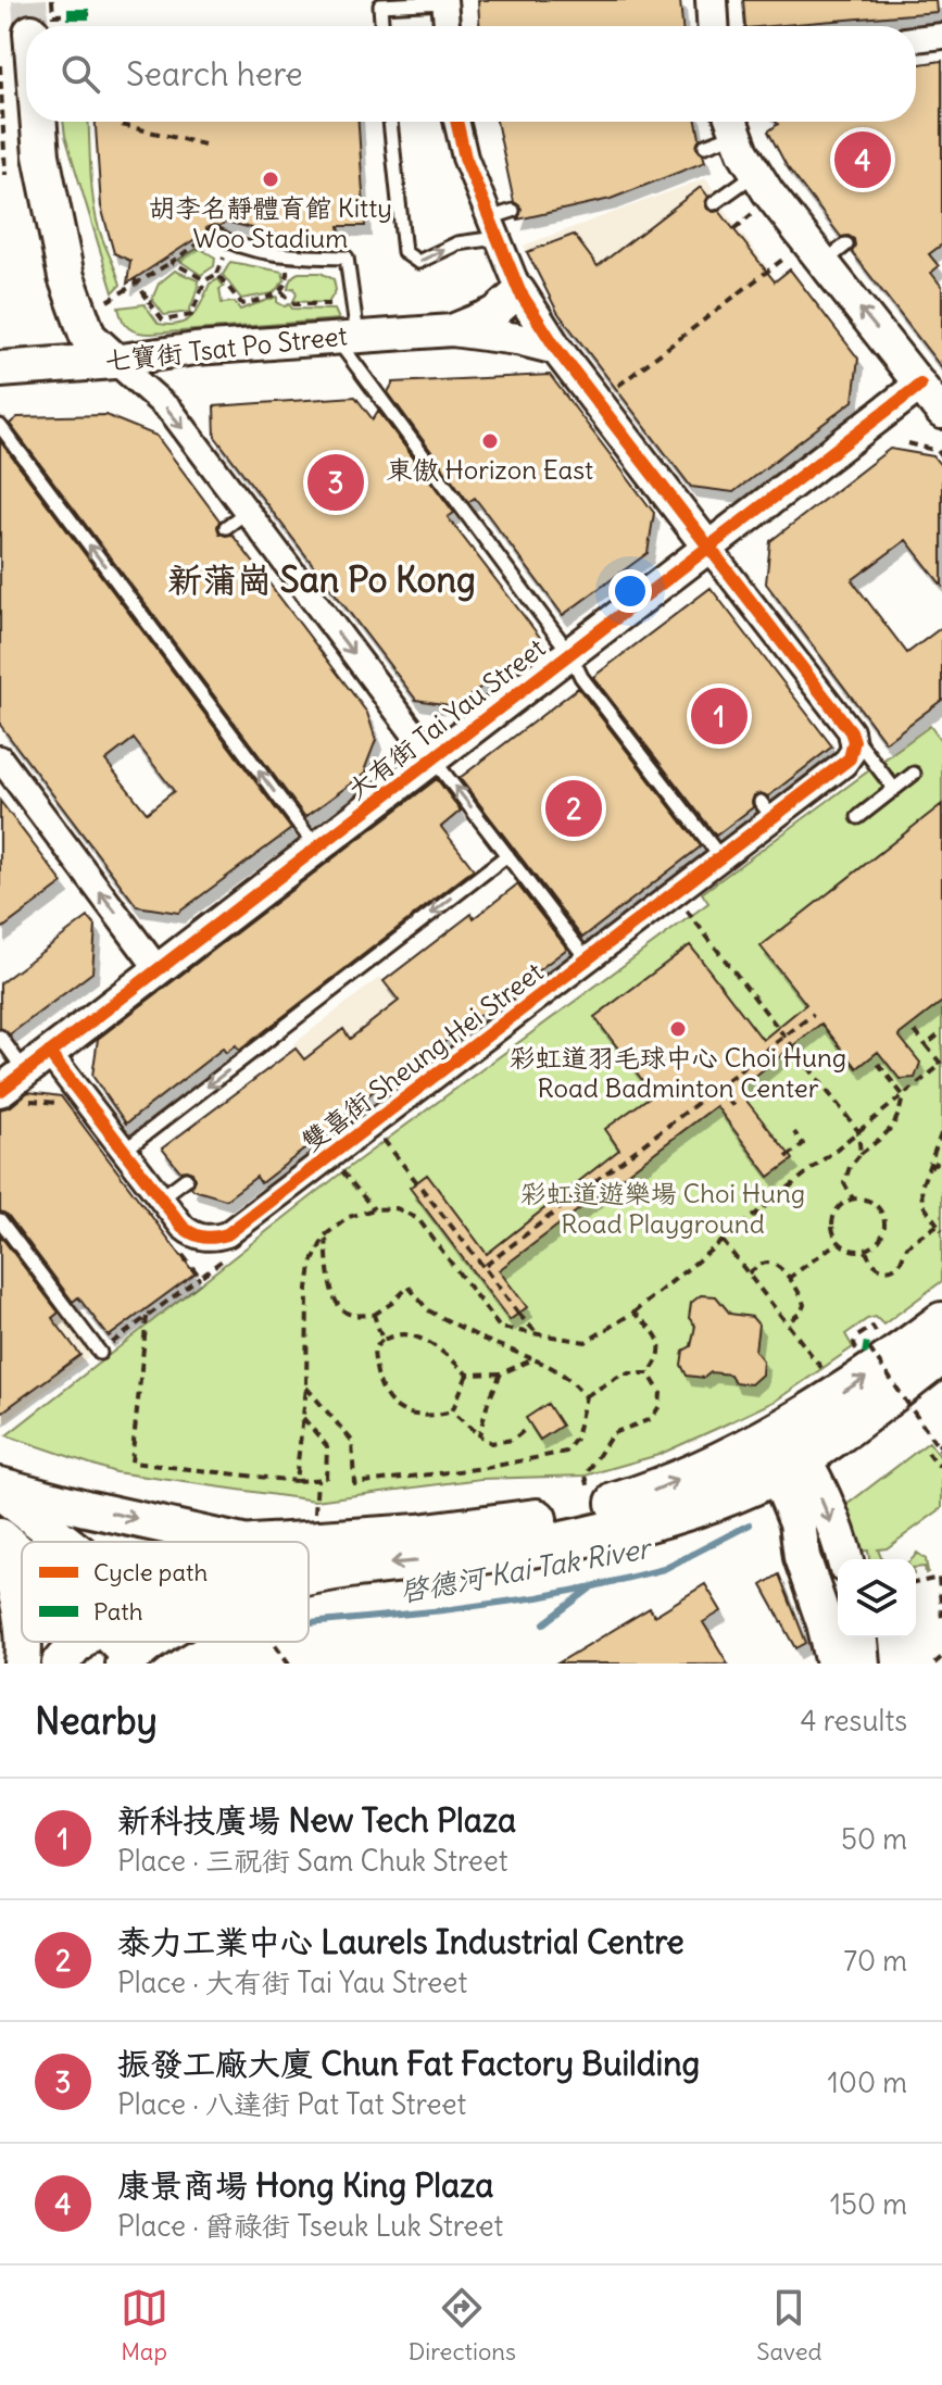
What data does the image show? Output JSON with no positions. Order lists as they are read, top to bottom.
{
  "streets": {
    "main road": ["七寶街 Tsat Po Street"],
    "street": ["大有街 Tai Yau Street", "雙喜街 Sheung Hei Street"]
  },
  "crossings": [
    ["大有街 Tai Yau Street", "雙喜街 Sheung Hei Street"]
  ],
  "districts": ["新蒲崗 San Po Kong"],
  "water": ["啓德河 Kai Tak River"],
  "parks": ["彩虹道遊樂場 Choi Hung Road Playground"],
  "places": ["胡李名靜體育館 Kitty Woo Stadium", "東傲 Horizon East", "彩虹道羽毛球中心 Choi Hung Road Badminton Center"],
  "legend": ["Cycle path", "Path"],
  "page": {
    "search": "Search here",
    "pins": [
      "4",
      "3",
      "1",
      "2"
    ],
    "heading": ["Nearby", "4 results"],
    "list": [
      {
        "mark": "1",
        "name": "新科技廣場 New Tech Plaza",
        "note": "Place · 三祝街 Sam Chuk Street",
        "value": "50 m"
      },
      {
        "mark": "2",
        "name": "泰力工業中心 Laurels Industrial Centre",
        "note": "Place · 大有街 Tai Yau Street",
        "value": "70 m"
      },
      {
        "mark": "3",
        "name": "振發工廠大廈 Chun Fat Factory Building",
        "note": "Place · 八達街 Pat Tat Street",
        "value": "100 m"
      },
      {
        "mark": "4",
        "name": "康景商場 Hong King Plaza",
        "note": "Place · 爵祿街 Tseuk Luk Street",
        "value": "150 m"
      }
    ],
    "nav": ["Map", "Directions", "Saved"]
  }
}
